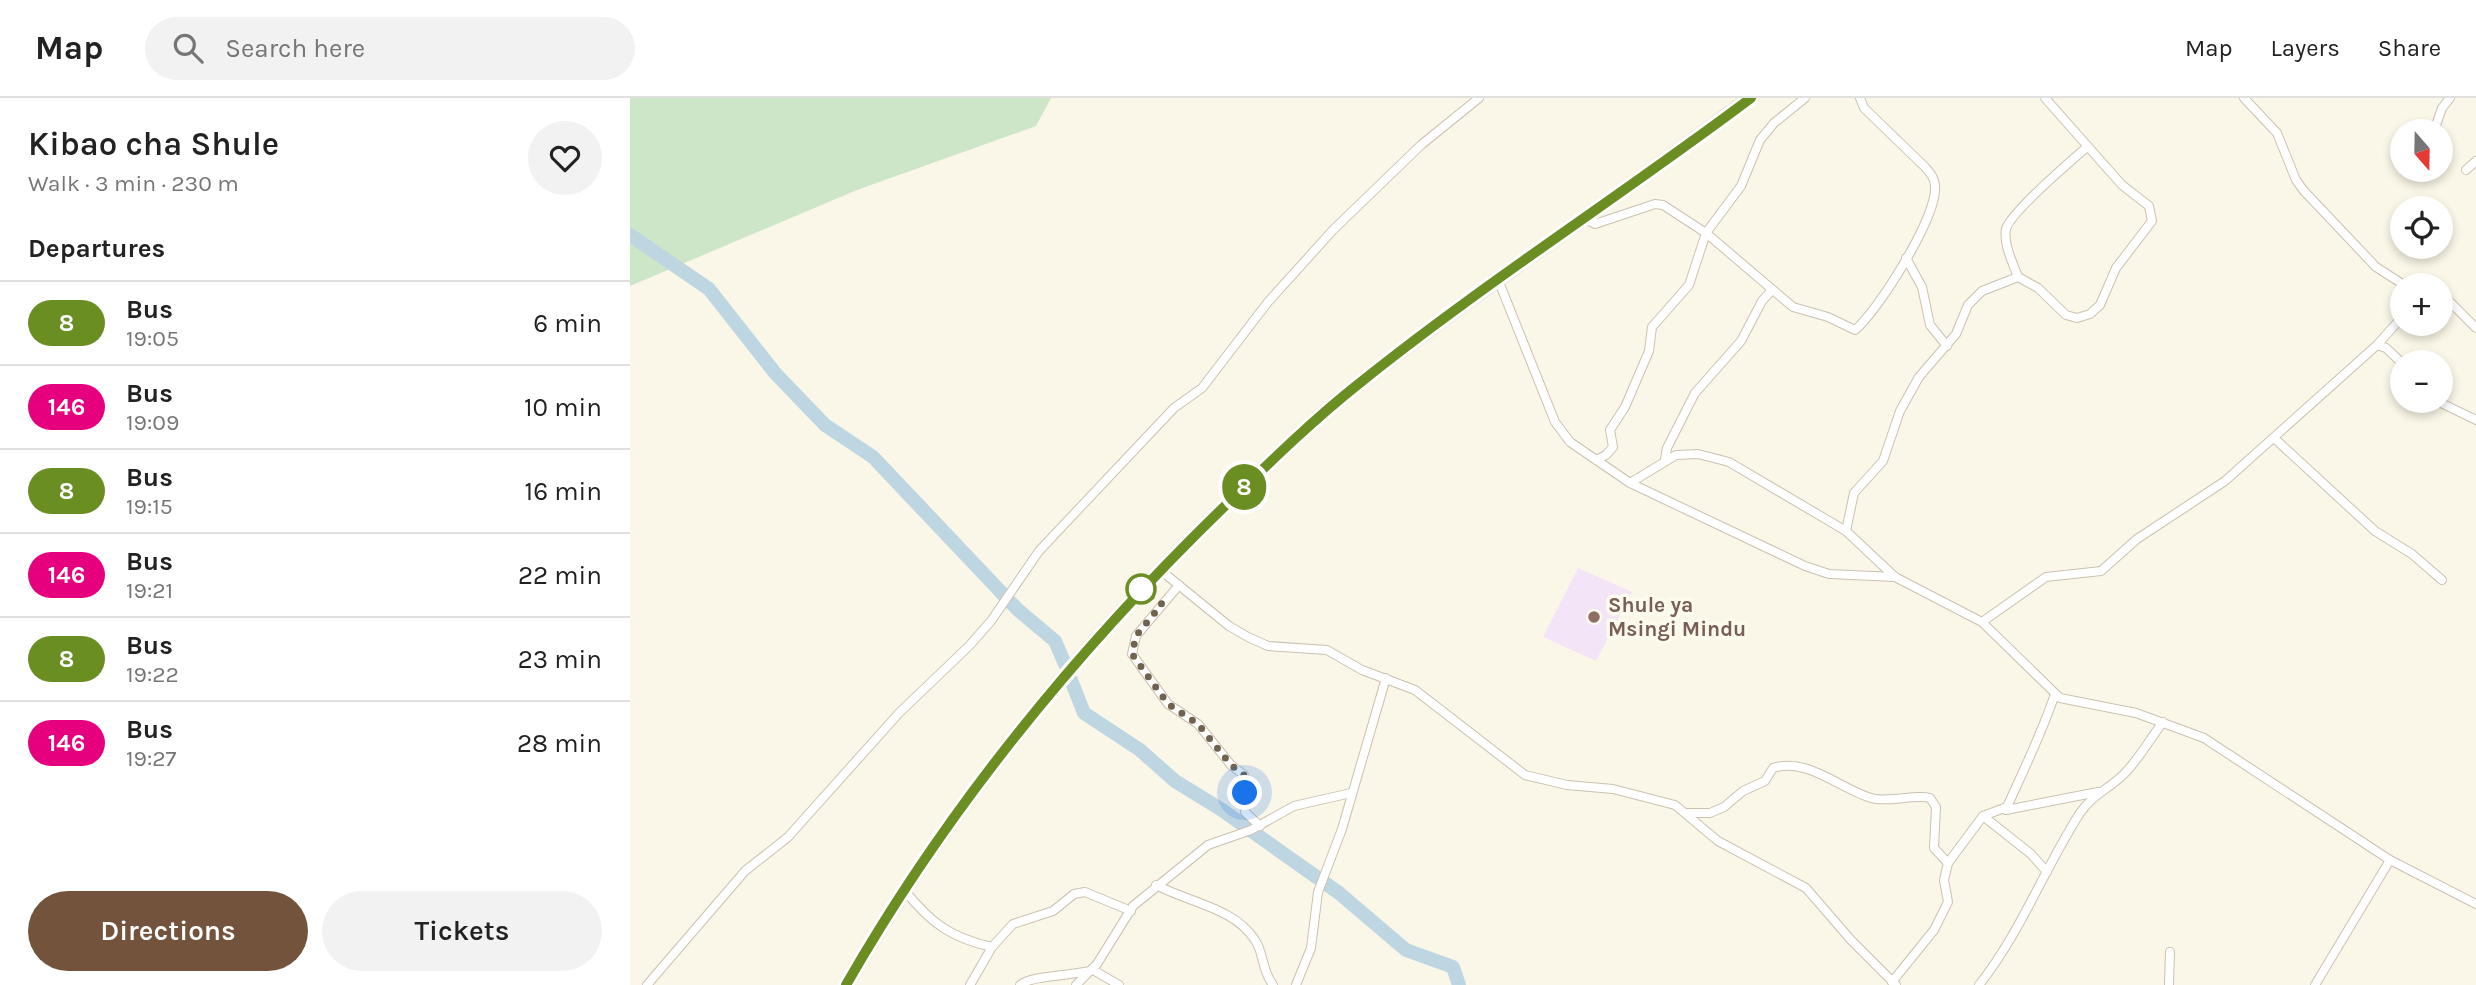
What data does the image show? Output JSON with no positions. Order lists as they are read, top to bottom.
{
  "places": ["Shule ya Msingi Mindu"],
  "lines": ["bus line 8"],
  "north": "bottom",
  "page": {
    "header": "Map",
    "search": "Search here",
    "nav": ["Map", "Layers", "Share"],
    "heading": [
      ["Kibao cha Shule", "Walk · 3 min · 230 m"],
      "Departures"
    ],
    "on_map": "8",
    "map_buttons": ["+", "−"],
    "list": [
      {
        "mark": "8",
        "name": "Bus",
        "note": "19:05",
        "value": "6 min"
      },
      {
        "mark": "146",
        "name": "Bus",
        "note": "19:09",
        "value": "10 min"
      },
      {
        "mark": "8",
        "name": "Bus",
        "note": "19:15",
        "value": "16 min"
      },
      {
        "mark": "146",
        "name": "Bus",
        "note": "19:21",
        "value": "22 min"
      },
      {
        "mark": "8",
        "name": "Bus",
        "note": "19:22",
        "value": "23 min"
      },
      {
        "mark": "146",
        "name": "Bus",
        "note": "19:27",
        "value": "28 min"
      }
    ],
    "buttons": ["Directions", "Tickets"]
  }
}
